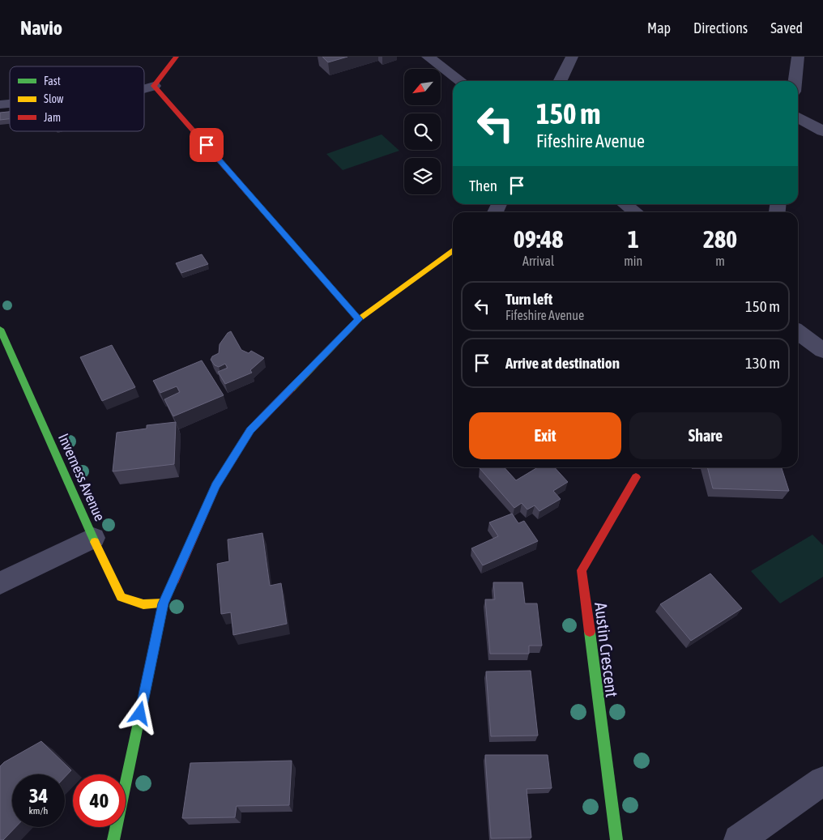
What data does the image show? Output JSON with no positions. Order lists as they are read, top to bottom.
{
  "streets": {
    "street": ["Inverness Avenue", "Austin Crescent"]
  },
  "legend": ["Fast", "Slow", "Jam"],
  "north": "bottom left",
  "page": {
    "header": "Navio",
    "nav": ["Map", "Directions", "Saved"],
    "turn": ["150 m", "Fifeshire Avenue"],
    "then": "Then",
    "eta": [
      "09:48",
      "Arrival",
      "1",
      "min",
      "280",
      "m"
    ],
    "list": [
      {
        "name": "Turn left",
        "note": "Fifeshire Avenue",
        "value": "150 m"
      },
      {
        "name": "Arrive at destination",
        "value": "130 m"
      }
    ],
    "buttons": ["Exit", "Share"],
    "speed": "34 km/h",
    "limit": "40"
  }
}
